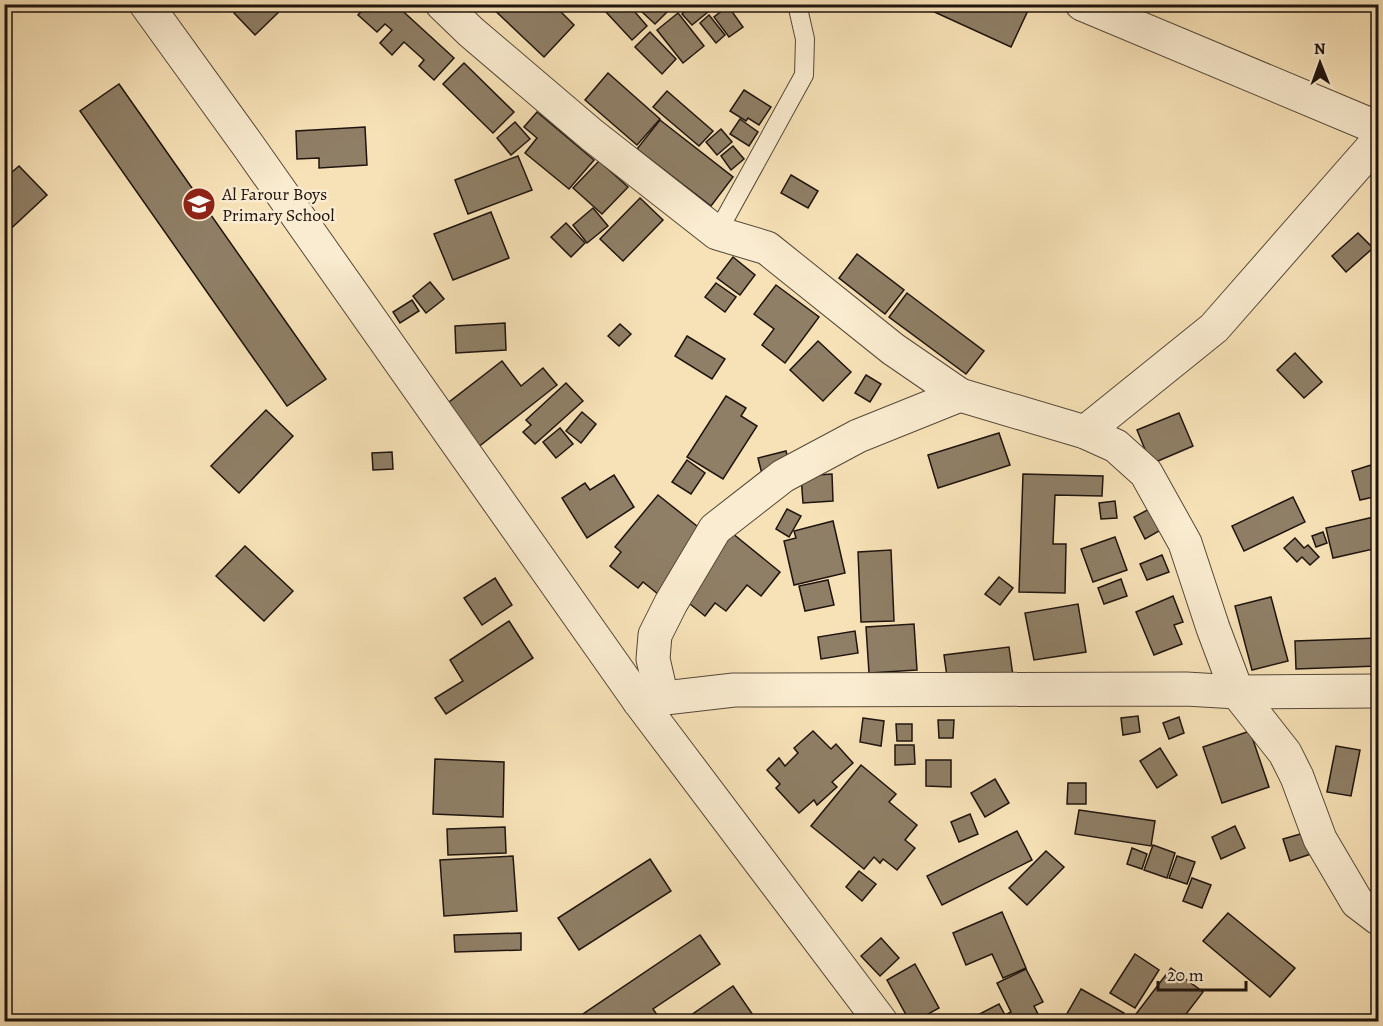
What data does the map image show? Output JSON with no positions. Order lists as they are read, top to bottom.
{
  "places": {
    "school or university": ["Al Farour Boys Primary School"]
  },
  "scale_bar": "20 m",
  "north": "top"
}
